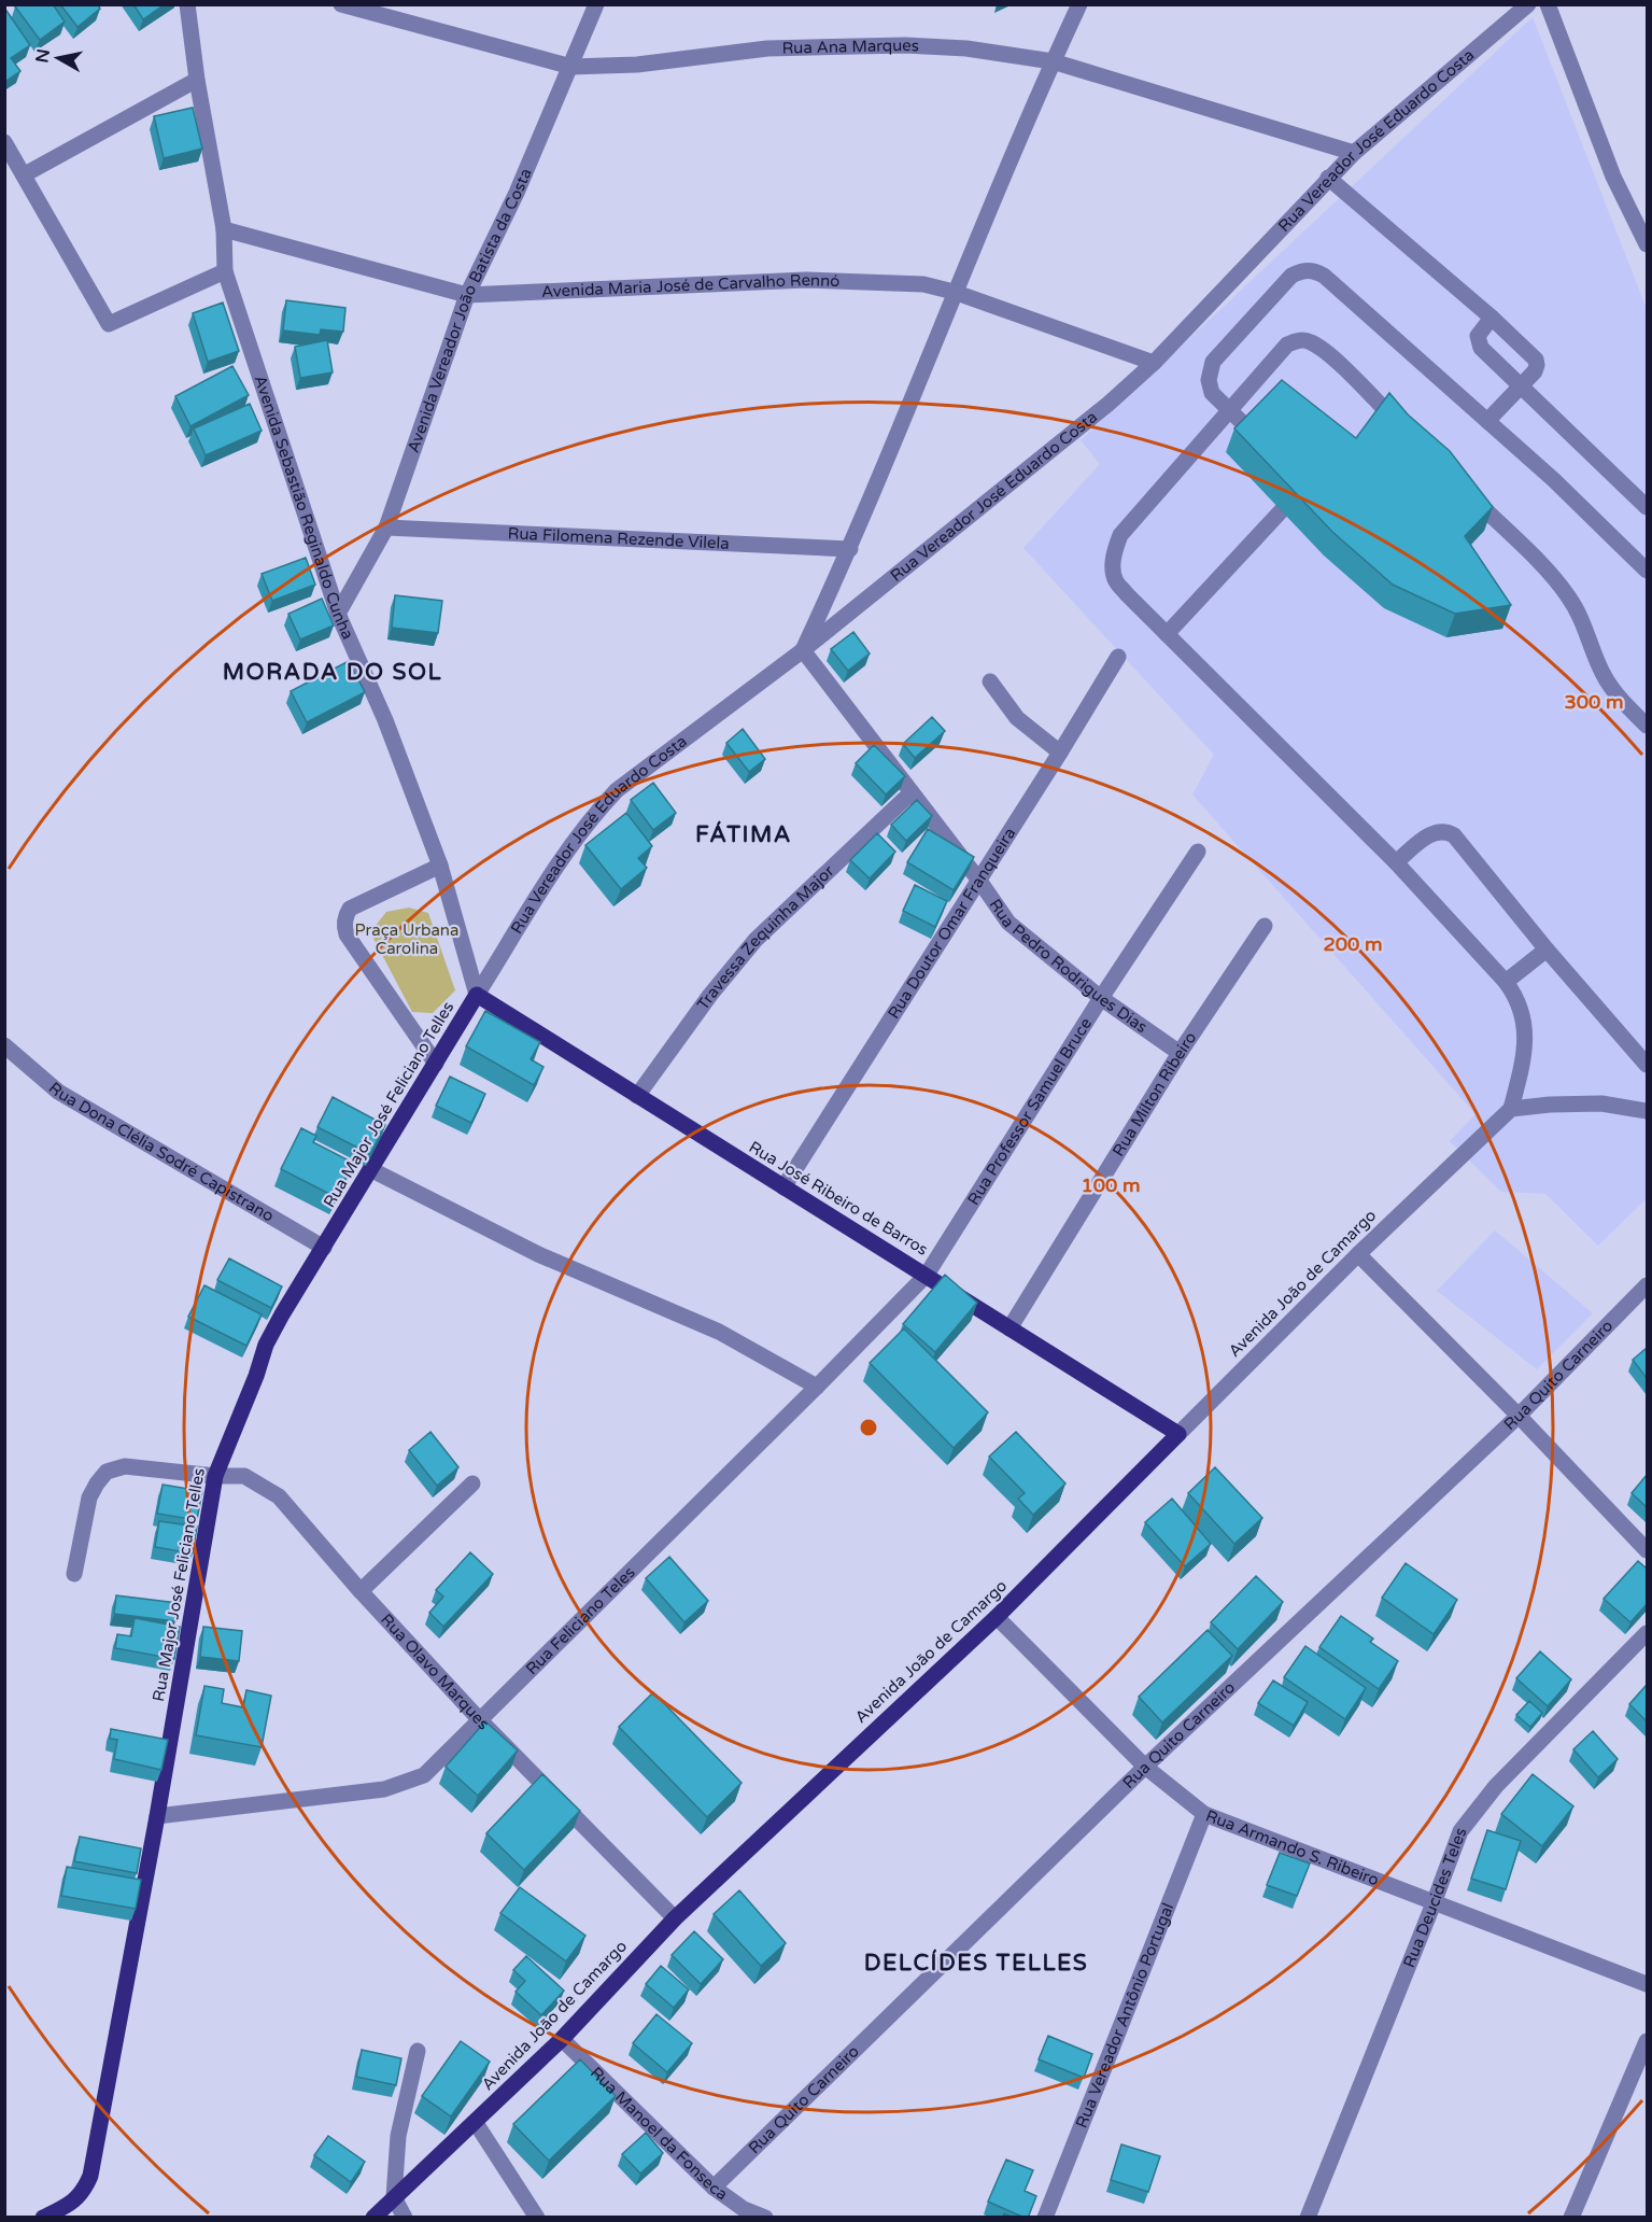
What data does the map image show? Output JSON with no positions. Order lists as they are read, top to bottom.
{
  "streets": {
    "main road": ["Rua Major José Feliciano Telles", "Rua José Ribeiro de Barros", "Avenida João de Camargo"],
    "street": [
      "Rua Ana Marques",
      "Rua Vereador José Eduardo Costa",
      "Avenida Maria José de Carvalho Rennó",
      "Avenida Vereador João Batista da Costa",
      "Avenida Sebastião Reginaldo Cunha",
      "Rua Filomena Rezende Vilela",
      "Rua Doutor Omar Franqueira",
      "Travessa Zequinha Major",
      "Rua Pedro Rodrigues Dias",
      "Rua Mílton Ribeiro",
      "Rua Professor Samuel Bruce",
      "Rua Dona Clélia Sodré Capistrano",
      "Rua Quito Carneiro",
      "Rua Feliciano Teles",
      "Rua Olavo Marques",
      "Rua Armando S. Ribeiro",
      "Rua Deucides Teles",
      "Rua Vereador Antônio Portugal",
      "Rua Manoel da Fonseca"
    ]
  },
  "crossings": [
    ["Rua Ana Marques", "Rua Vereador José Eduardo Costa"],
    ["Rua Ana Marques", "Avenida Vereador João Batista da Costa"],
    ["Rua Vereador José Eduardo Costa", "Avenida Maria José de Carvalho Rennó"],
    ["Rua Vereador José Eduardo Costa", "Avenida Sebastião Reginaldo Cunha"],
    ["Rua Vereador José Eduardo Costa", "Rua Pedro Rodrigues Dias"],
    ["Rua Vereador José Eduardo Costa", "Rua Major José Feliciano Telles"],
    ["Rua Vereador José Eduardo Costa", "Rua José Ribeiro de Barros"],
    ["Avenida Maria José de Carvalho Rennó", "Avenida Vereador João Batista da Costa"],
    ["Avenida Maria José de Carvalho Rennó", "Avenida Sebastião Reginaldo Cunha"],
    ["Avenida Vereador João Batista da Costa", "Avenida Sebastião Reginaldo Cunha"],
    ["Avenida Vereador João Batista da Costa", "Rua Filomena Rezende Vilela"],
    ["Avenida Sebastião Reginaldo Cunha", "Rua Major José Feliciano Telles"],
    ["Avenida Sebastião Reginaldo Cunha", "Rua José Ribeiro de Barros"],
    ["Rua Doutor Omar Franqueira", "Rua Pedro Rodrigues Dias"],
    ["Rua Doutor Omar Franqueira", "Rua José Ribeiro de Barros"],
    ["Travessa Zequinha Major", "Rua Pedro Rodrigues Dias"],
    ["Travessa Zequinha Major", "Rua José Ribeiro de Barros"],
    ["Rua Pedro Rodrigues Dias", "Rua Mílton Ribeiro"],
    ["Rua Pedro Rodrigues Dias", "Rua Professor Samuel Bruce"],
    ["Rua Mílton Ribeiro", "Rua José Ribeiro de Barros"],
    ["Rua Major José Feliciano Telles", "Rua Dona Clélia Sodré Capistrano"],
    ["Rua Major José Feliciano Telles", "Rua José Ribeiro de Barros"],
    ["Rua Major José Feliciano Telles", "Rua Feliciano Teles"],
    ["Rua Major José Feliciano Telles", "Rua Olavo Marques"],
    ["Rua Professor Samuel Bruce", "Rua José Ribeiro de Barros"],
    ["Rua Professor Samuel Bruce", "Rua Feliciano Teles"],
    ["Rua José Ribeiro de Barros", "Avenida João de Camargo"],
    ["Rua José Ribeiro de Barros", "Rua Feliciano Teles"],
    ["Avenida João de Camargo", "Rua Olavo Marques"],
    ["Avenida João de Camargo", "Rua Armando S. Ribeiro"],
    ["Avenida João de Camargo", "Rua Manoel da Fonseca"],
    ["Rua Quito Carneiro", "Rua Armando S. Ribeiro"],
    ["Rua Quito Carneiro", "Rua Manoel da Fonseca"],
    ["Rua Feliciano Teles", "Rua Olavo Marques"],
    ["Rua Armando S. Ribeiro", "Rua Deucides Teles"],
    ["Rua Armando S. Ribeiro", "Rua Vereador Antônio Portugal"]
  ],
  "districts": ["MORADA DO SOL", "FÁTIMA", "DELCÍDES TELLES"],
  "parks": ["Praça Urbana Carolina"],
  "north": "left",
  "rings": ["300 m", "200 m", "100 m"]
}
